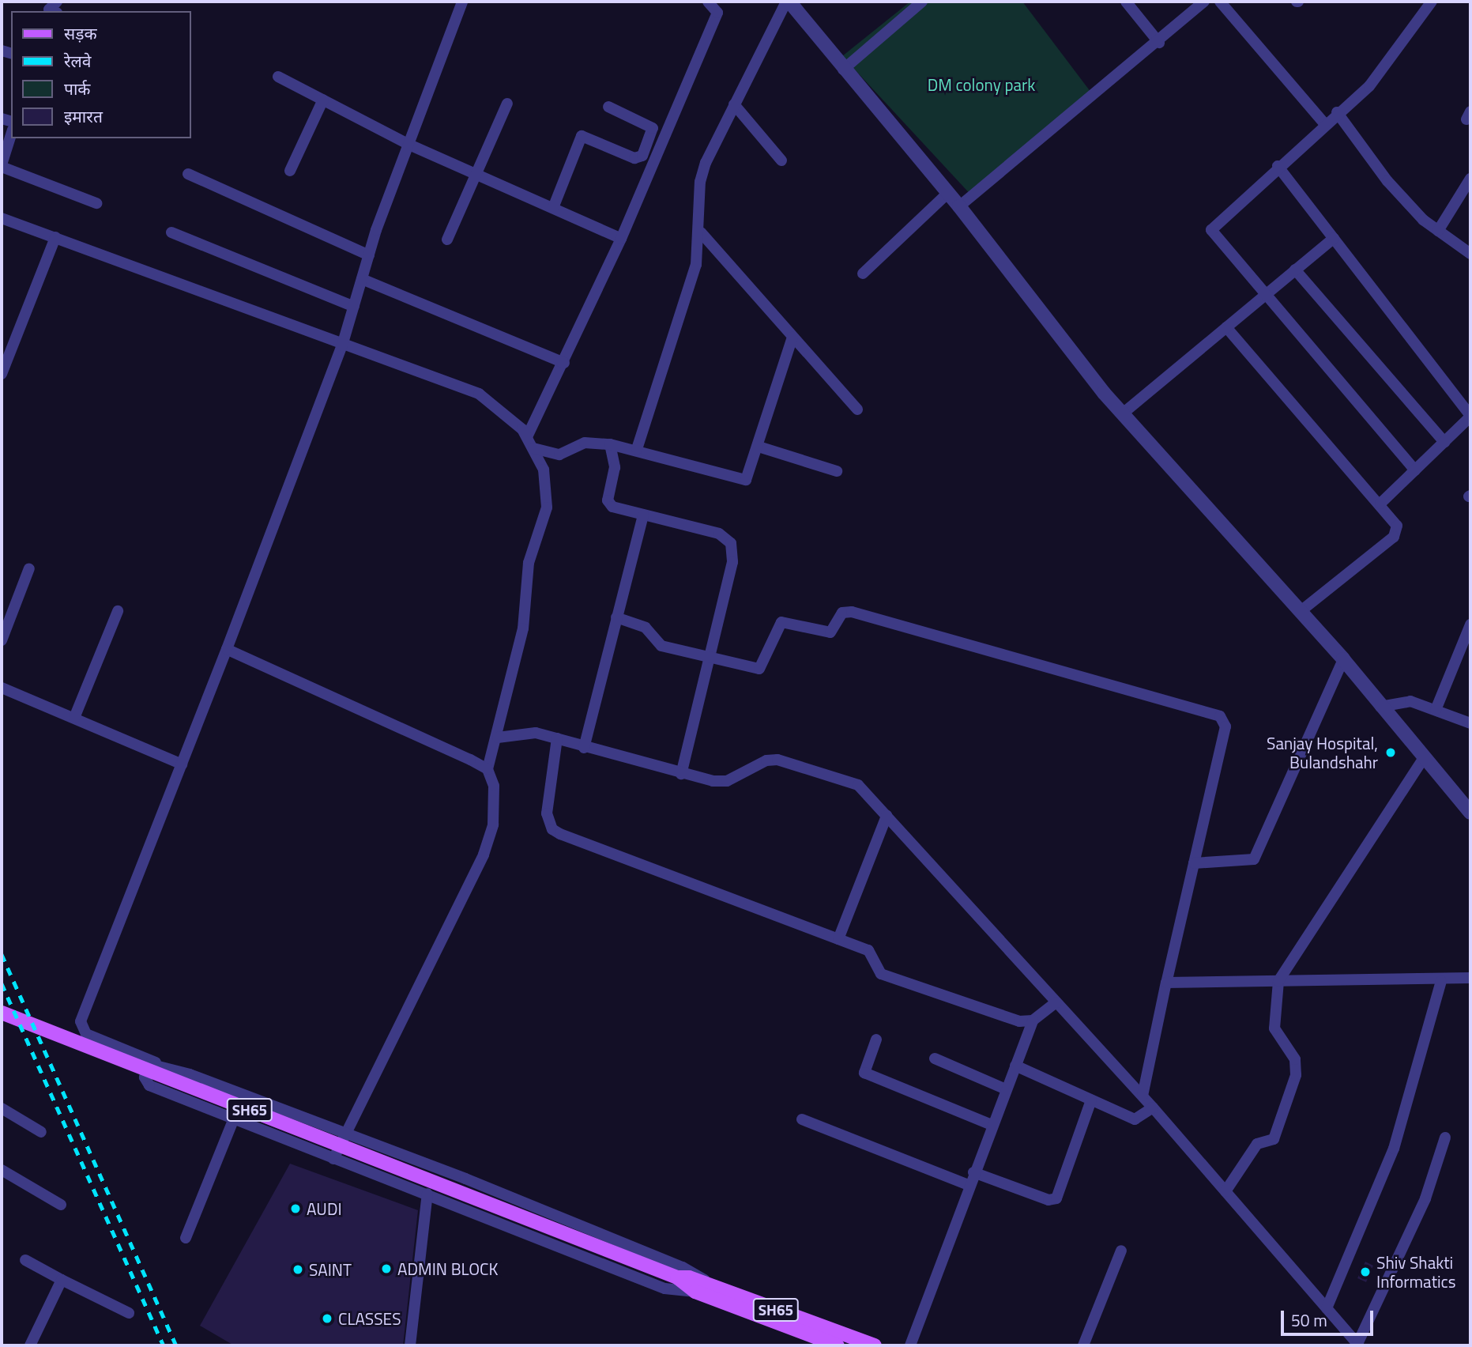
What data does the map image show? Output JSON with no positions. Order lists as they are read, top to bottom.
{
  "streets": {
    "main road": ["SH65"]
  },
  "parks": ["DM colony park"],
  "places": [
    "Sanjay Hospital, Bulandshahr",
    "AUDI",
    "ADMIN BLOCK",
    "SAINT",
    "Shiv Shakti Informatics",
    "CLASSES"
  ],
  "legend": [
    "सड़क",
    "रेलवे",
    "पार्क",
    "इमारत"
  ],
  "scale_bar": "50 m"
}
